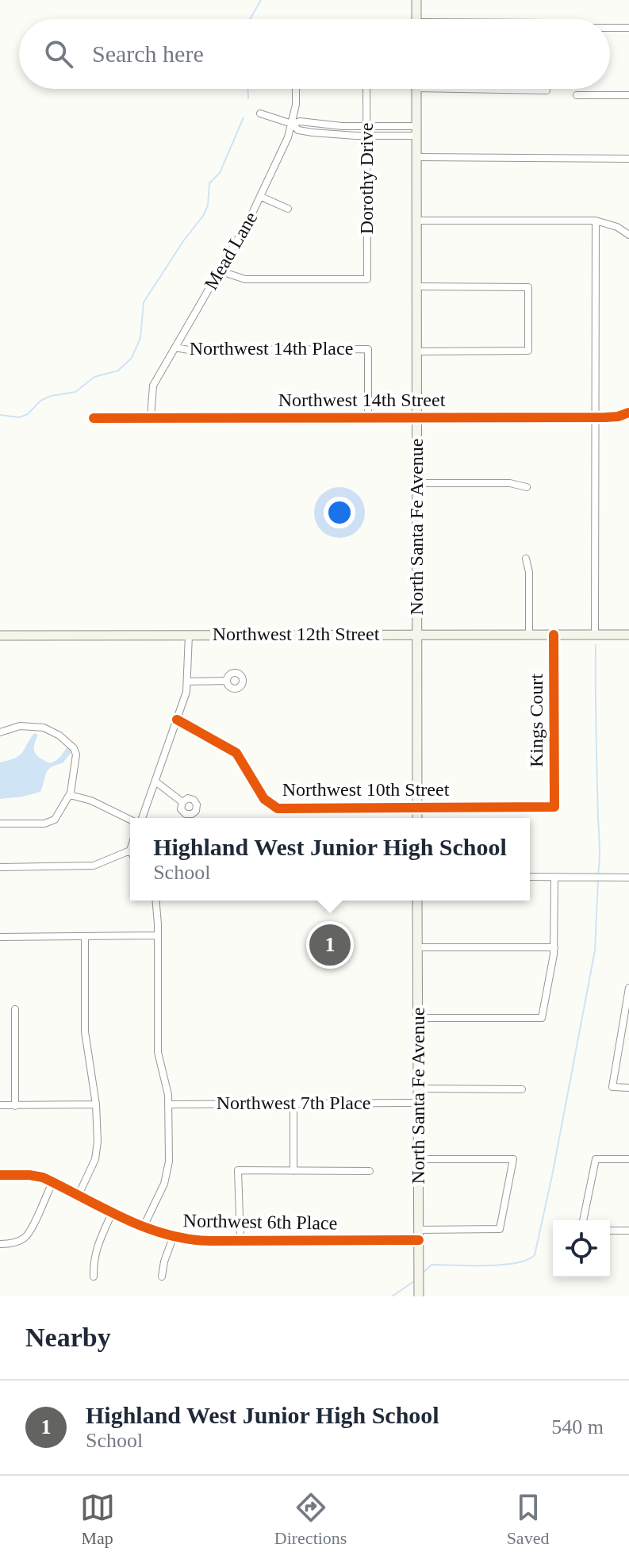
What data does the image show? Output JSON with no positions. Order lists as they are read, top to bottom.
{
  "streets": {
    "main road": ["North Santa Fe Avenue", "Northwest 12th Street"],
    "street": [
      "Dorothy Drive",
      "Mead Lane",
      "Northwest 14th Place",
      "Northwest 14th Street",
      "Kings Court",
      "Northwest 10th Street",
      "Northwest 7th Place",
      "Northwest 6th Place"
    ]
  },
  "crossings": [
    ["Dorothy Drive", "Mead Lane"],
    ["Mead Lane", "Northwest 14th Place"],
    ["Mead Lane", "Northwest 14th Street"],
    ["Northwest 14th Place", "Northwest 14th Street"],
    ["Northwest 14th Street", "North Santa Fe Avenue"],
    ["North Santa Fe Avenue", "Northwest 12th Street"],
    ["North Santa Fe Avenue", "Northwest 10th Street"],
    ["North Santa Fe Avenue", "Northwest 7th Place"],
    ["North Santa Fe Avenue", "Northwest 6th Place"],
    ["Northwest 12th Street", "Kings Court"],
    ["Kings Court", "Northwest 10th Street"]
  ],
  "page": {
    "search": "Search here",
    "popup": ["Highland West Junior High School", "School"],
    "pins": "1",
    "heading": "Nearby",
    "list": [
      {
        "mark": "1",
        "name": "Highland West Junior High School",
        "note": "School",
        "value": "540 m"
      }
    ],
    "nav": ["Map", "Directions", "Saved"]
  }
}
